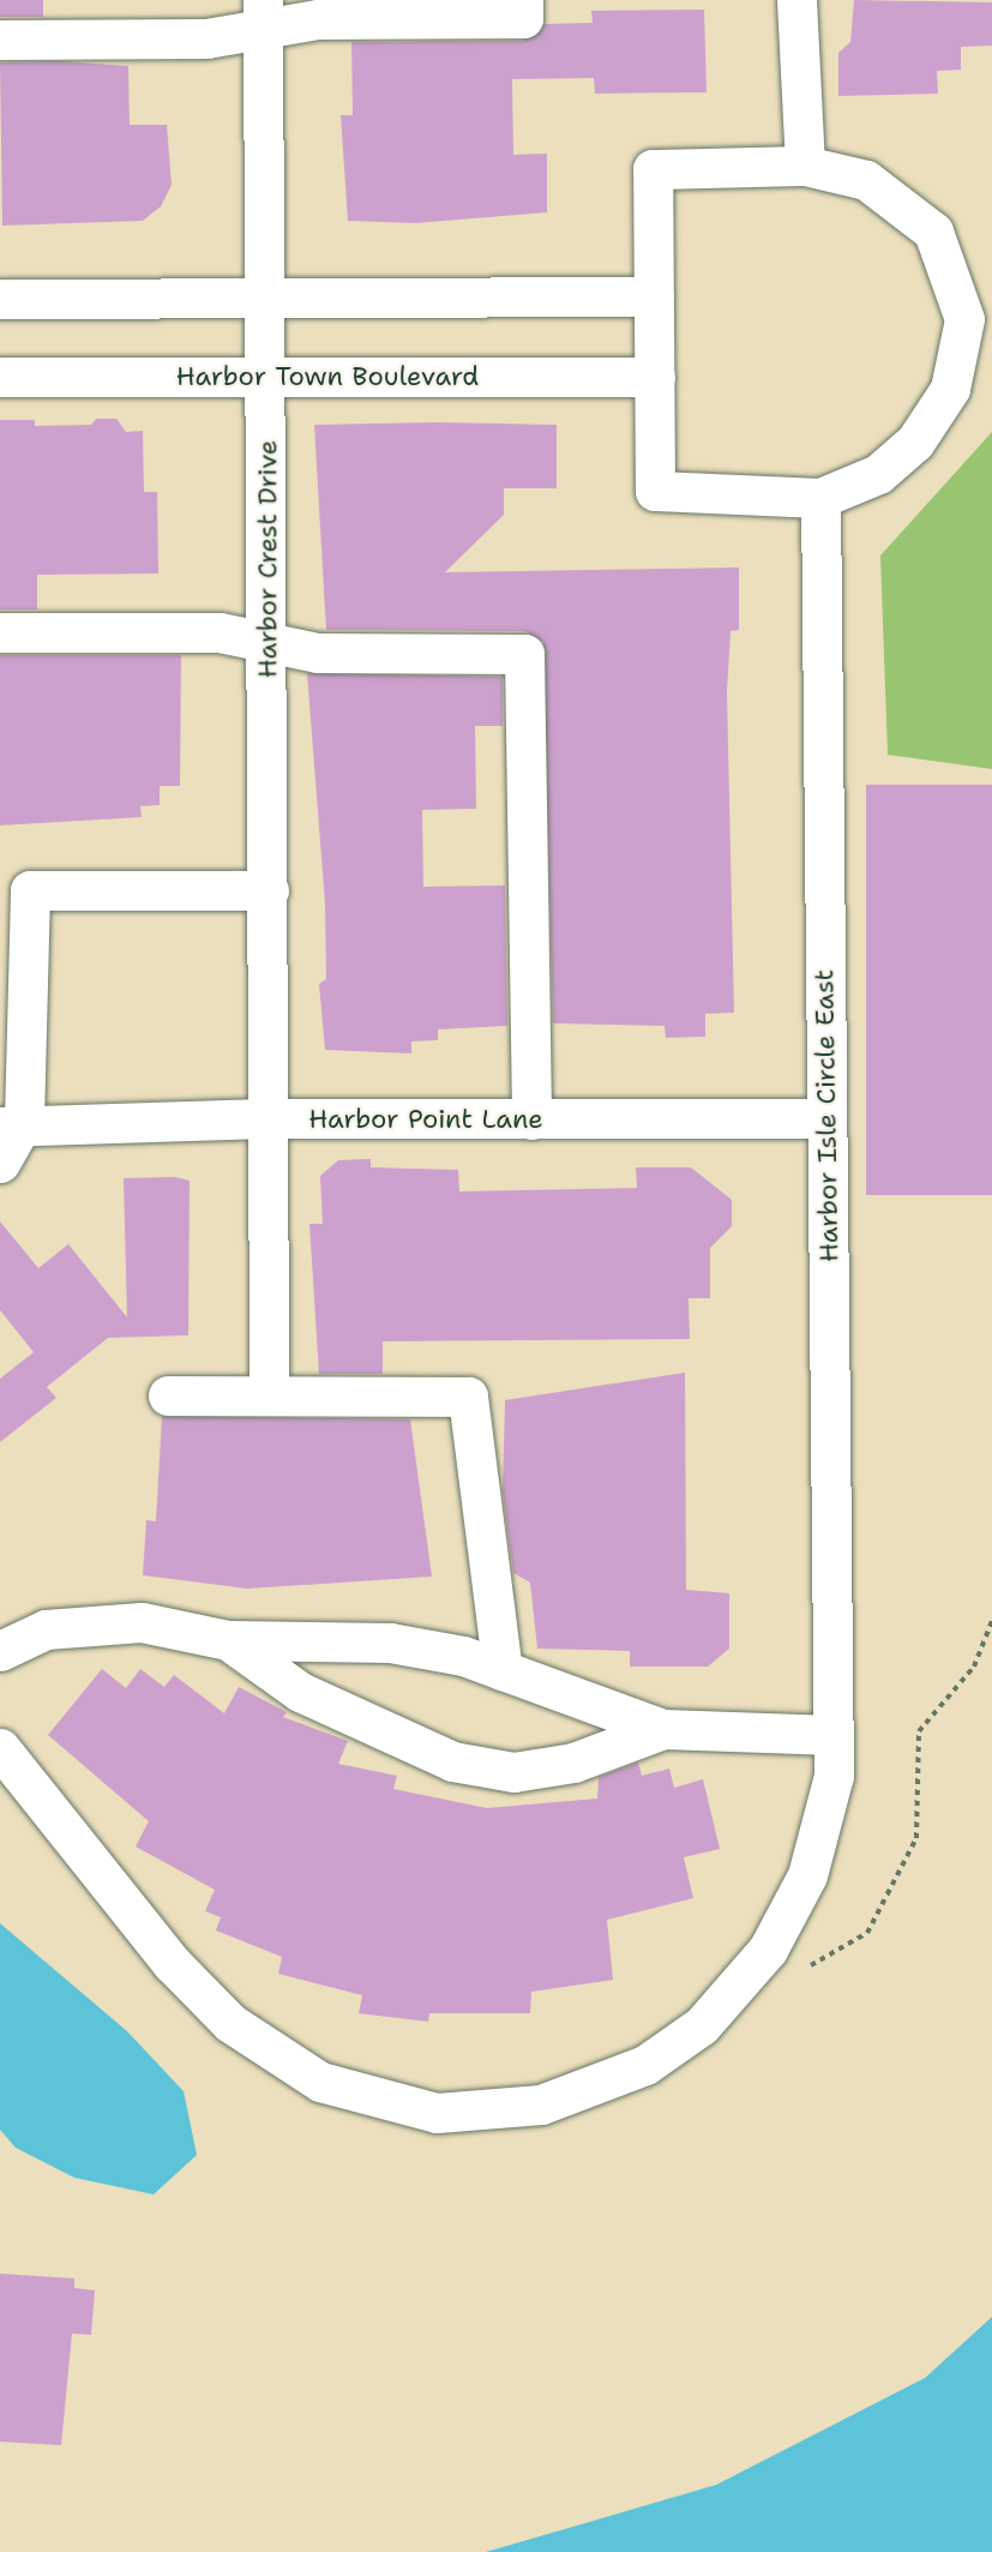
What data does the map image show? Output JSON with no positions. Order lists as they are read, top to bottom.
{
  "streets": {
    "street": [
      "Harbor Town Boulevard",
      "Harbor Crest Drive",
      "Harbor Isle Circle East",
      "Harbor Point Lane"
    ]
  },
  "crossings": [
    ["Harbor Town Boulevard", "Harbor Crest Drive"],
    ["Harbor Crest Drive", "Harbor Point Lane"],
    ["Harbor Isle Circle East", "Harbor Point Lane"]
  ]
}
